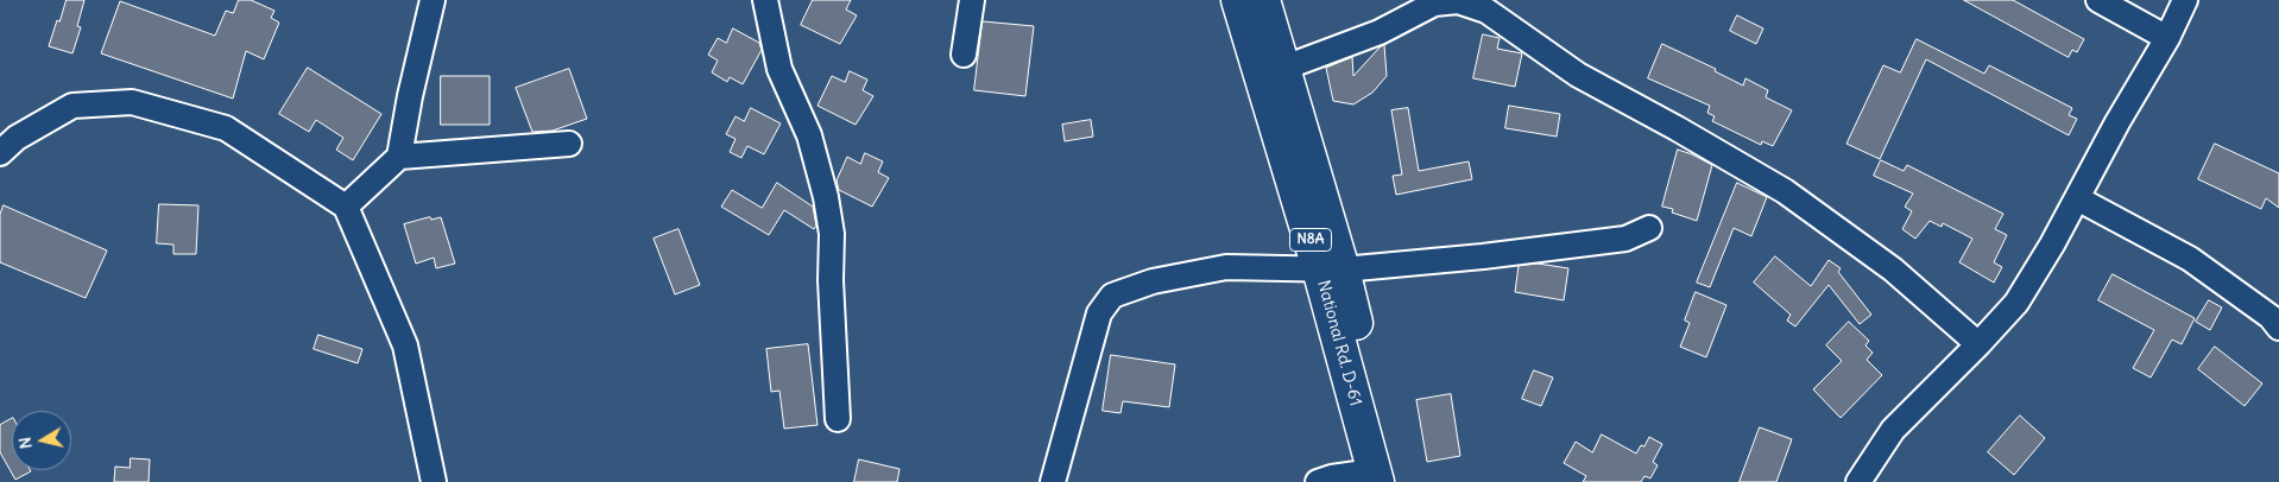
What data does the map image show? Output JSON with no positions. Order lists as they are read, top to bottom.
{
  "streets": {
    "highway": ["N8A", "National Rd. D-61"]
  },
  "north": "left"
}
